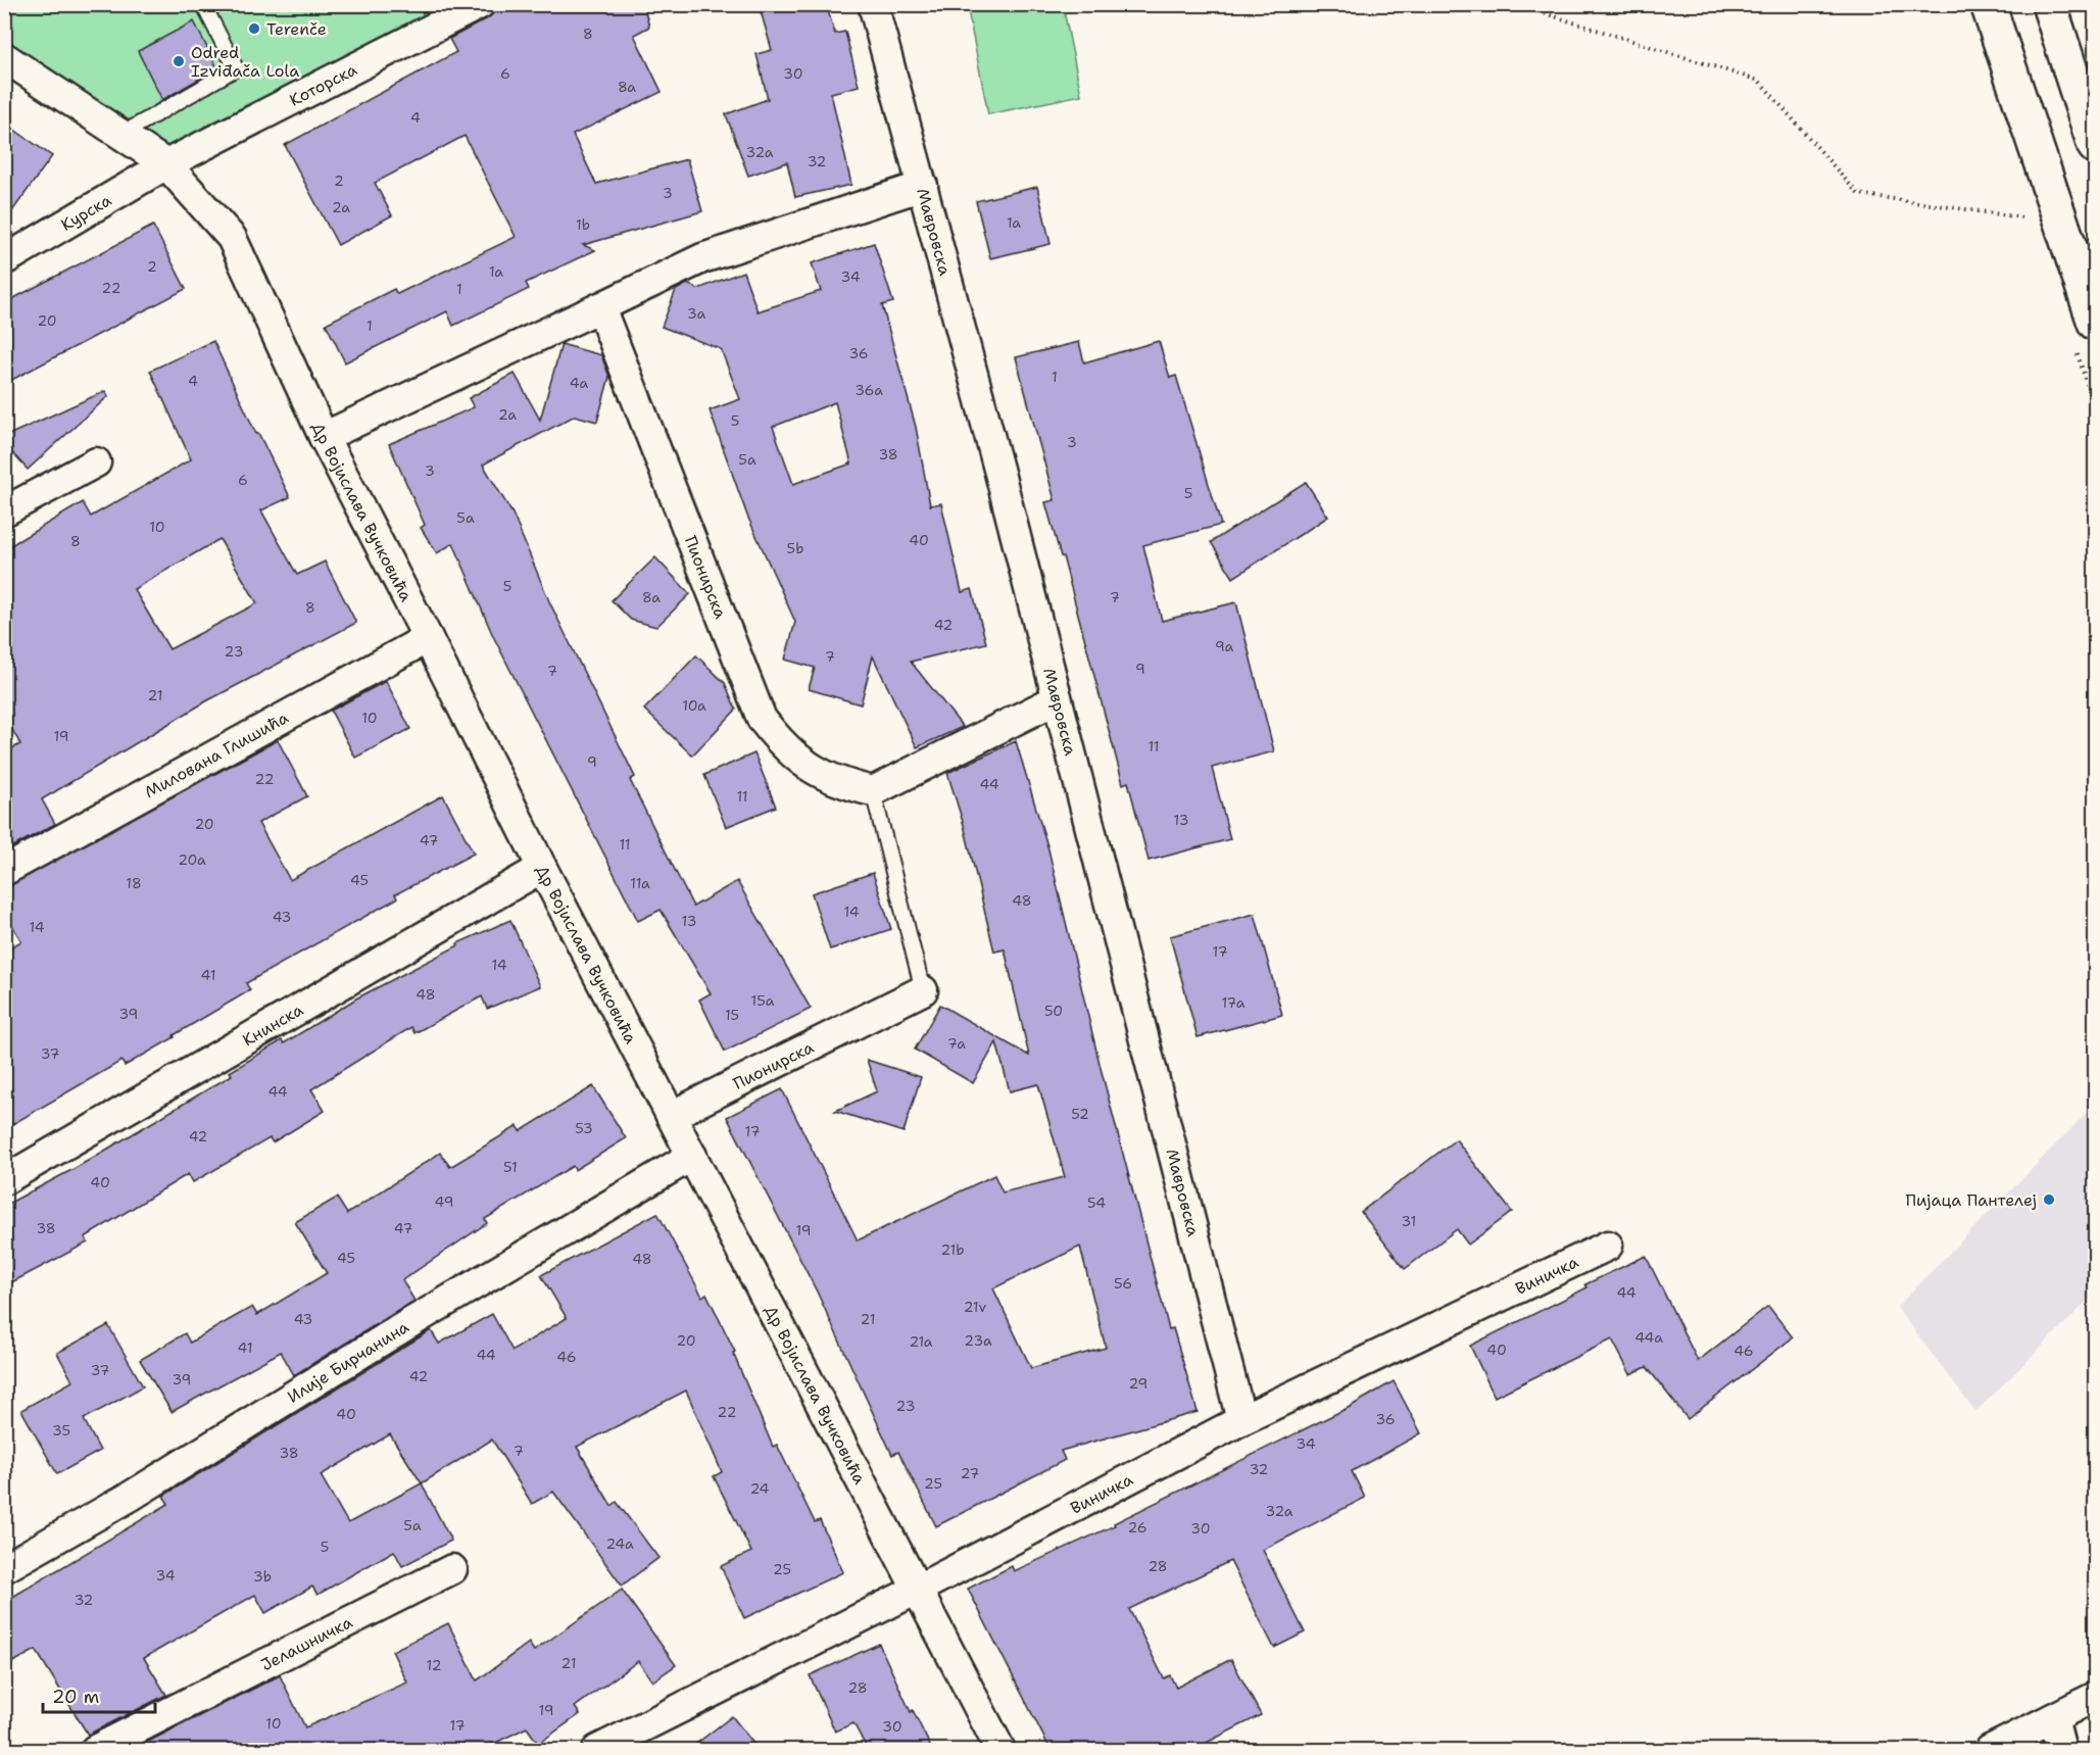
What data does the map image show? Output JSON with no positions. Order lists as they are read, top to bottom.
{
  "streets": {
    "street": [
      "Которска",
      "Курска",
      "Мавровска",
      "Др Војислава Вучковића",
      "Пионирска",
      "Милована Глишића",
      "Книнска",
      "Виничка",
      "Илије Бирчанина",
      "Јелашничка"
    ]
  },
  "crossings": [
    ["Которска", "Курска"],
    ["Которска", "Др Војислава Вучковића"],
    ["Курска", "Др Војислава Вучковића"],
    ["Мавровска", "Виничка"],
    ["Др Војислава Вучковића", "Пионирска"],
    ["Др Војислава Вучковића", "Милована Глишића"],
    ["Др Војислава Вучковића", "Книнска"],
    ["Др Војислава Вучковића", "Виничка"],
    ["Др Војислава Вучковића", "Илије Бирчанина"]
  ],
  "places": ["Terenče", "Odred Izviđača Lola", "Пијаца Пантелеј"],
  "house_numbers": [
    "8",
    "6",
    "30",
    "8a",
    "4",
    "32a",
    "32",
    "2",
    "3",
    "2a",
    "1a",
    "1b",
    "2",
    "1a",
    "34",
    "22",
    "1",
    "3a",
    "20",
    "1",
    "36",
    "1",
    "4",
    "4a",
    "36a",
    "2a",
    "5",
    "3",
    "38",
    "5a",
    "3",
    "6",
    "5",
    "5a",
    "10",
    "40",
    "8",
    "5b",
    "5",
    "8a",
    "7",
    "8",
    "42",
    "9a",
    "23",
    "7",
    "9",
    "7",
    "21",
    "10a",
    "10",
    "19",
    "11",
    "9",
    "22",
    "44",
    "11",
    "13",
    "20",
    "47",
    "11",
    "20a",
    "45",
    "18",
    "11a",
    "48",
    "14",
    "43",
    "13",
    "14",
    "17",
    "14",
    "41",
    "48",
    "15a",
    "17a",
    "50",
    "39",
    "15",
    "7a",
    "37",
    "44",
    "52",
    "53",
    "17",
    "42",
    "51",
    "40",
    "49",
    "54",
    "31",
    "38",
    "47",
    "19",
    "21b",
    "45",
    "48",
    "56",
    "44",
    "21v",
    "43",
    "21",
    "44a",
    "20",
    "23a",
    "21a",
    "41",
    "40",
    "46",
    "44",
    "46",
    "37",
    "42",
    "39",
    "29",
    "23",
    "22",
    "40",
    "36",
    "35",
    "34",
    "7",
    "38",
    "32",
    "27",
    "25",
    "24",
    "32a",
    "5a",
    "26",
    "30",
    "24a",
    "5",
    "28",
    "25",
    "34",
    "3b",
    "32",
    "21",
    "12",
    "28",
    "19",
    "10",
    "17",
    "30"
  ],
  "scale_bar": "20 m"
}
